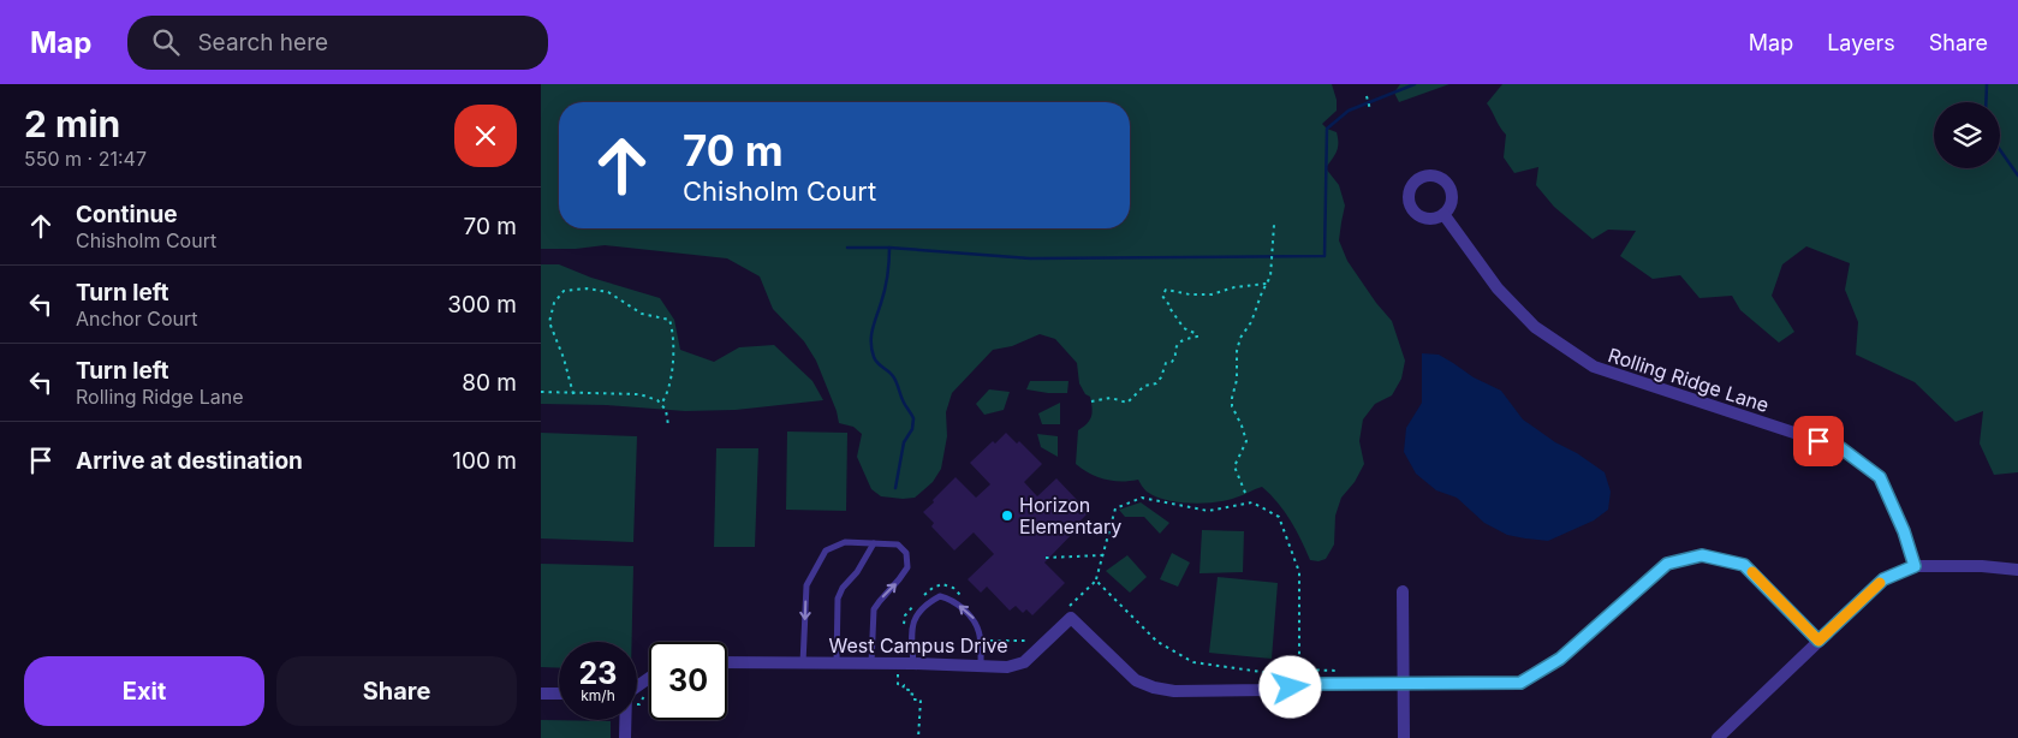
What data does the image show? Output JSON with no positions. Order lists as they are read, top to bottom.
{
  "streets": {
    "street": ["Rolling Ridge Lane", "West Campus Drive"]
  },
  "places": ["Horizon Elementary"],
  "page": {
    "header": "Map",
    "search": "Search here",
    "nav": ["Map", "Layers", "Share"],
    "heading": ["2 min", "550 m · 21:47"],
    "turn": ["70 m", "Chisholm Court"],
    "list": [
      {
        "name": "Continue",
        "note": "Chisholm Court",
        "value": "70 m"
      },
      {
        "name": "Turn left",
        "note": "Anchor Court",
        "value": "300 m"
      },
      {
        "name": "Turn left",
        "note": "Rolling Ridge Lane",
        "value": "80 m"
      },
      {
        "name": "Arrive at destination",
        "value": "100 m"
      }
    ],
    "speed": "23 km/h",
    "limit": "30",
    "buttons": ["Exit", "Share"]
  }
}
